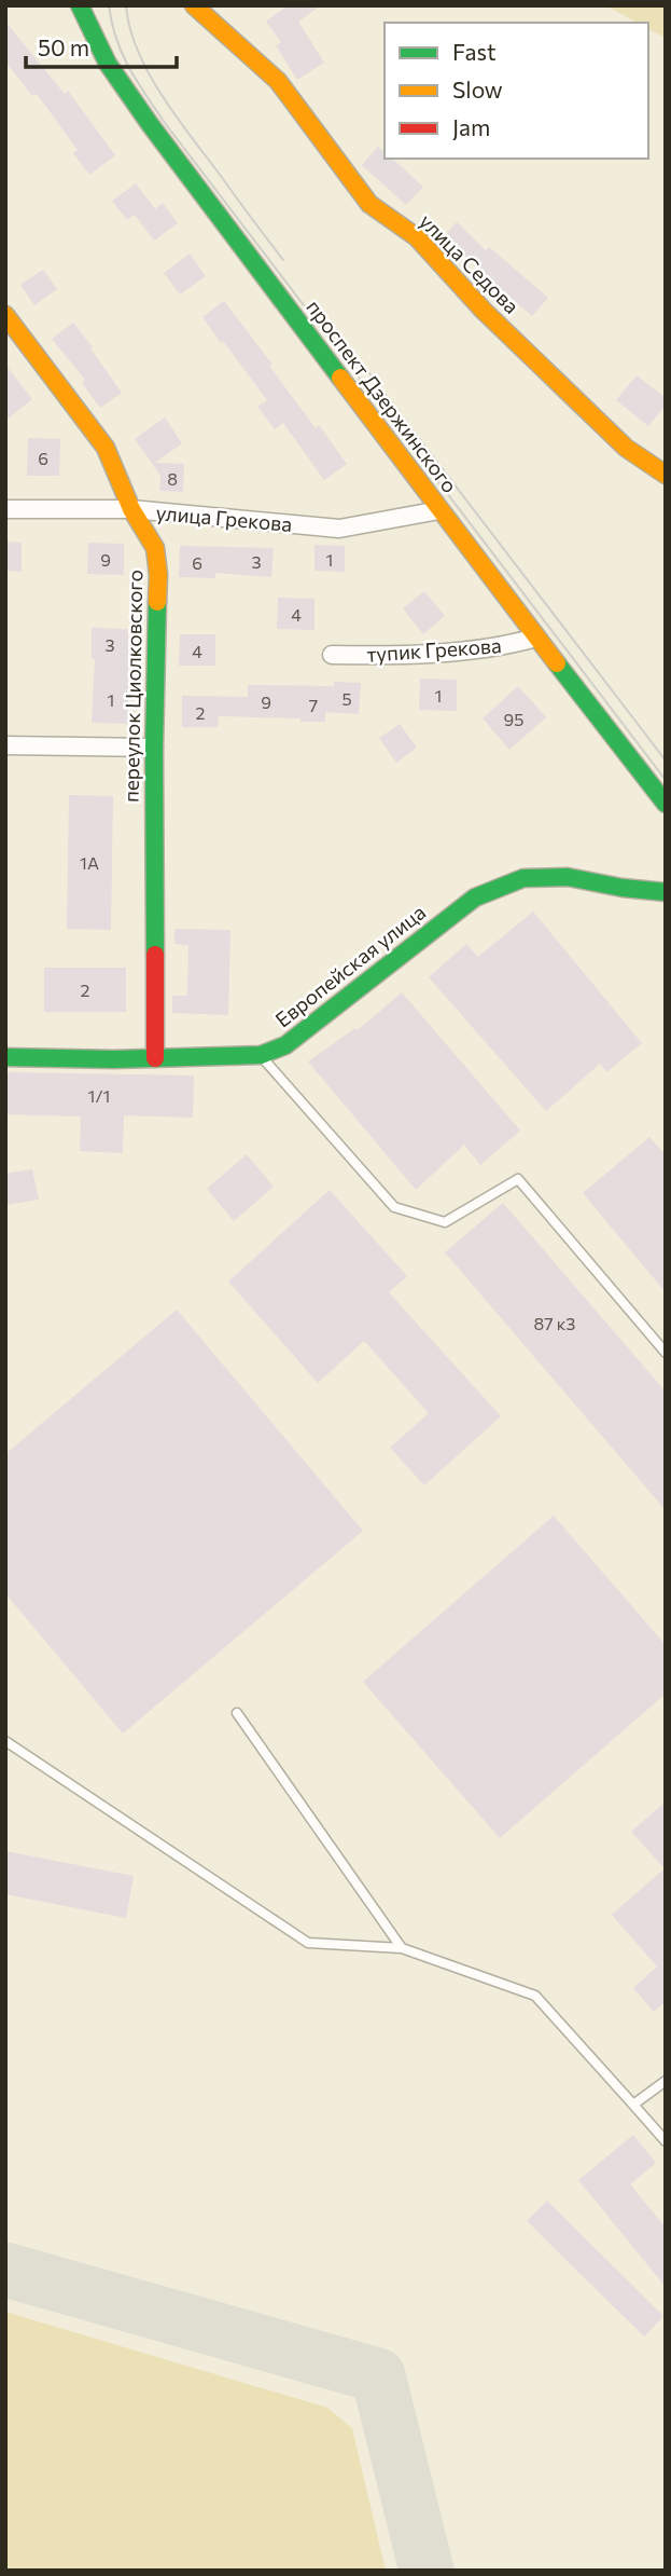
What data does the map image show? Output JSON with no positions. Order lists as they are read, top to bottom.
{
  "streets": {
    "street": [
      "улица Седова",
      "проспект Дзержинского",
      "улица Грекова",
      "тупик Грекова",
      "переулок Циолковского",
      "Европейская улица"
    ]
  },
  "crossings": [
    ["проспект Дзержинского", "улица Грекова"],
    ["проспект Дзержинского", "тупик Грекова"],
    ["улица Грекова", "переулок Циолковского"],
    ["переулок Циолковского", "Европейская улица"]
  ],
  "house_numbers": [
    "6",
    "8",
    "9",
    "1",
    "3",
    "6",
    "4",
    "3",
    "4",
    "1",
    "5",
    "1",
    "9",
    "7",
    "2",
    "95",
    "1А",
    "2",
    "1/1",
    "87 к3"
  ],
  "legend": ["Fast", "Slow", "Jam"],
  "scale_bar": "50 m"
}
